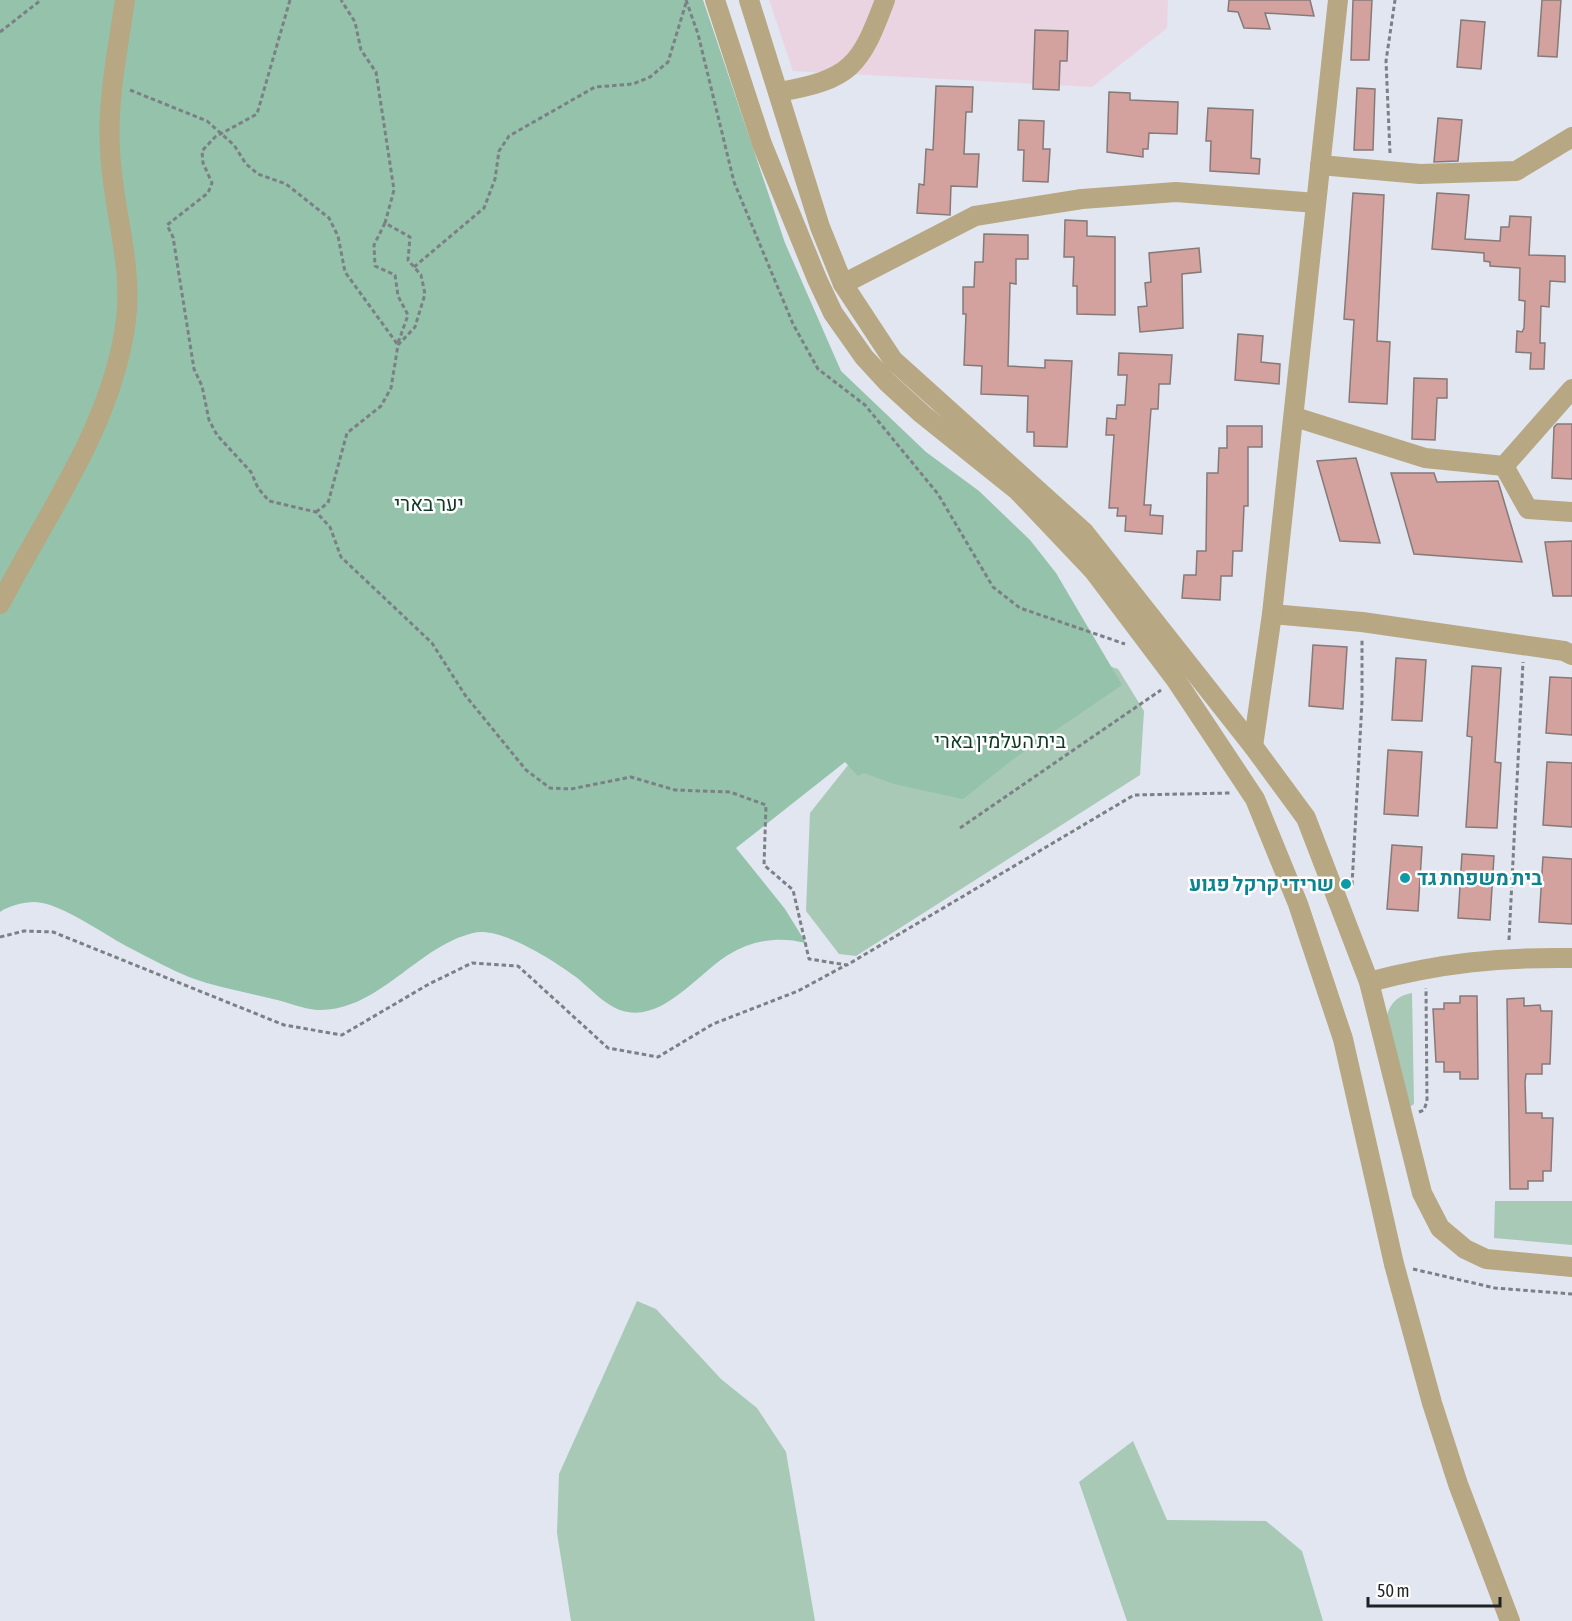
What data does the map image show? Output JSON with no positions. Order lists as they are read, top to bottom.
{
  "parks": ["יער בארי", "בית העלמין בארי"],
  "places": ["בית משפחת גד", "שרידי קרקל פגוע"],
  "scale_bar": "50 m"
}
